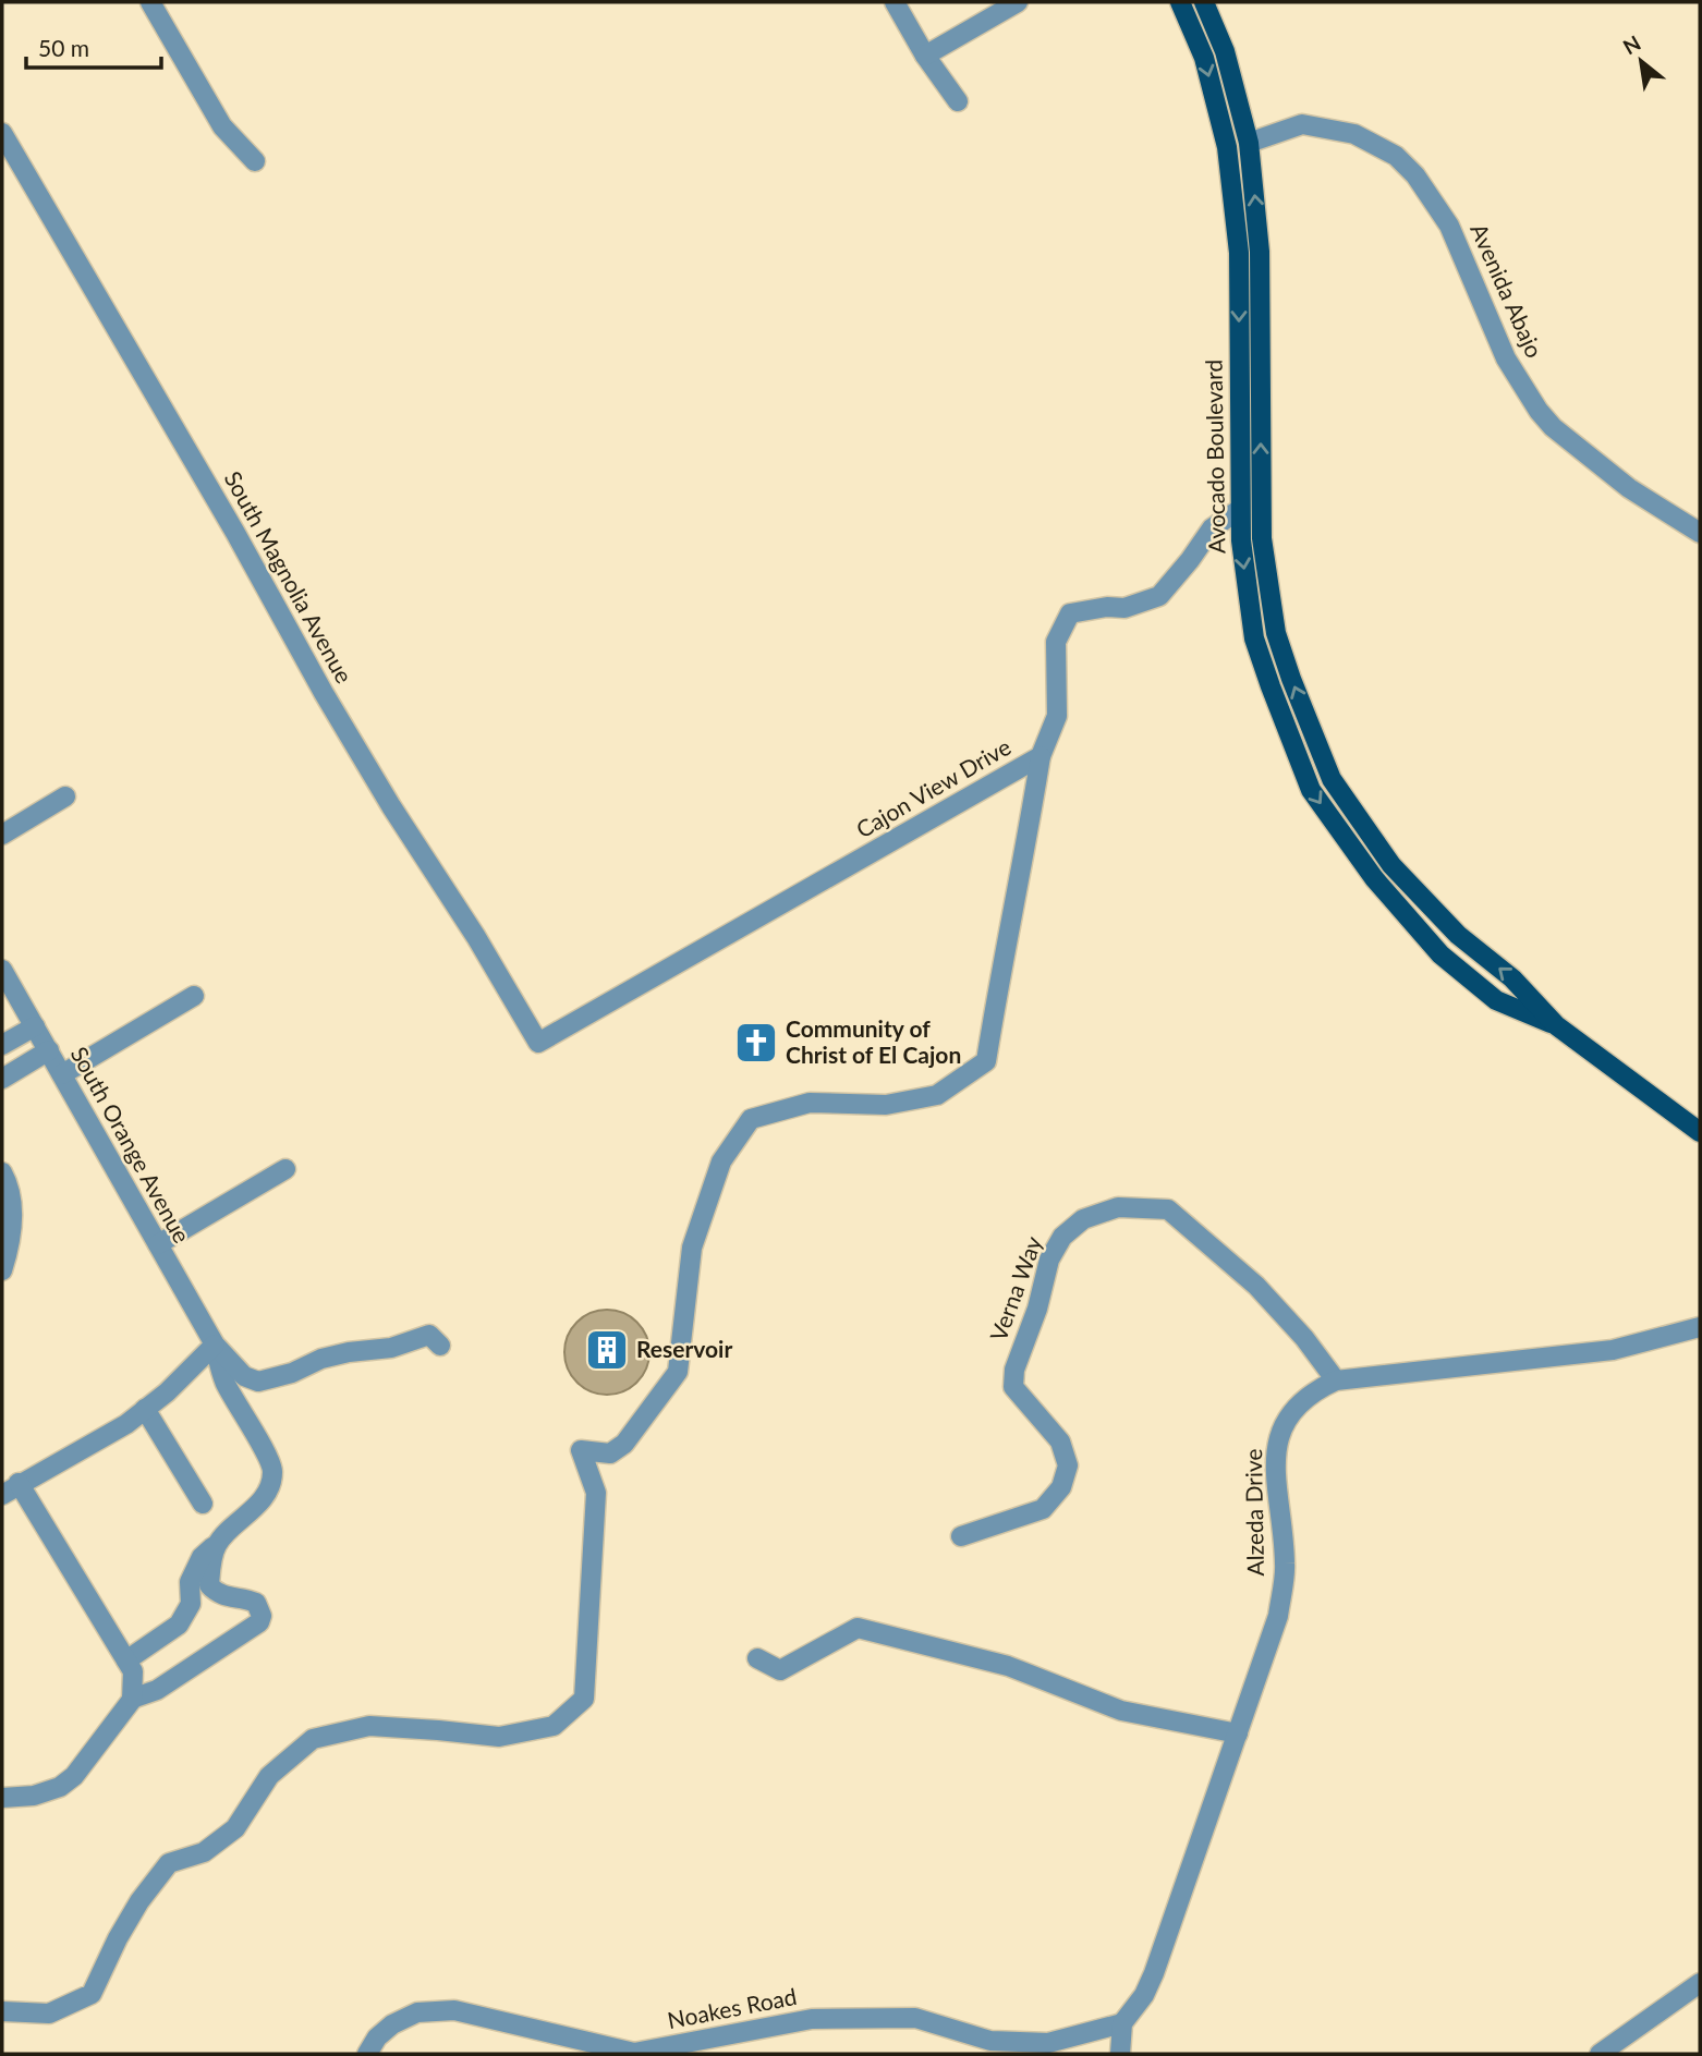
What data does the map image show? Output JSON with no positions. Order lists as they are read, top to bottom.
{
  "streets": {
    "main road": ["Avocado Boulevard"],
    "street": [
      "Avenida Abajo",
      "South Magnolia Avenue",
      "Cajon View Drive",
      "South Orange Avenue",
      "Verna Way",
      "Alzeda Drive",
      "Noakes Road"
    ]
  },
  "crossings": [
    ["Avenida Abajo", "Avocado Boulevard"],
    ["Avocado Boulevard", "Cajon View Drive"],
    ["South Magnolia Avenue", "Cajon View Drive"],
    ["Verna Way", "Alzeda Drive"],
    ["Alzeda Drive", "Noakes Road"]
  ],
  "places": {
    "church": ["Community of Christ of El Cajon"],
    "building": ["Reservoir"]
  },
  "scale_bar": "50 m",
  "north": "top left"
}
